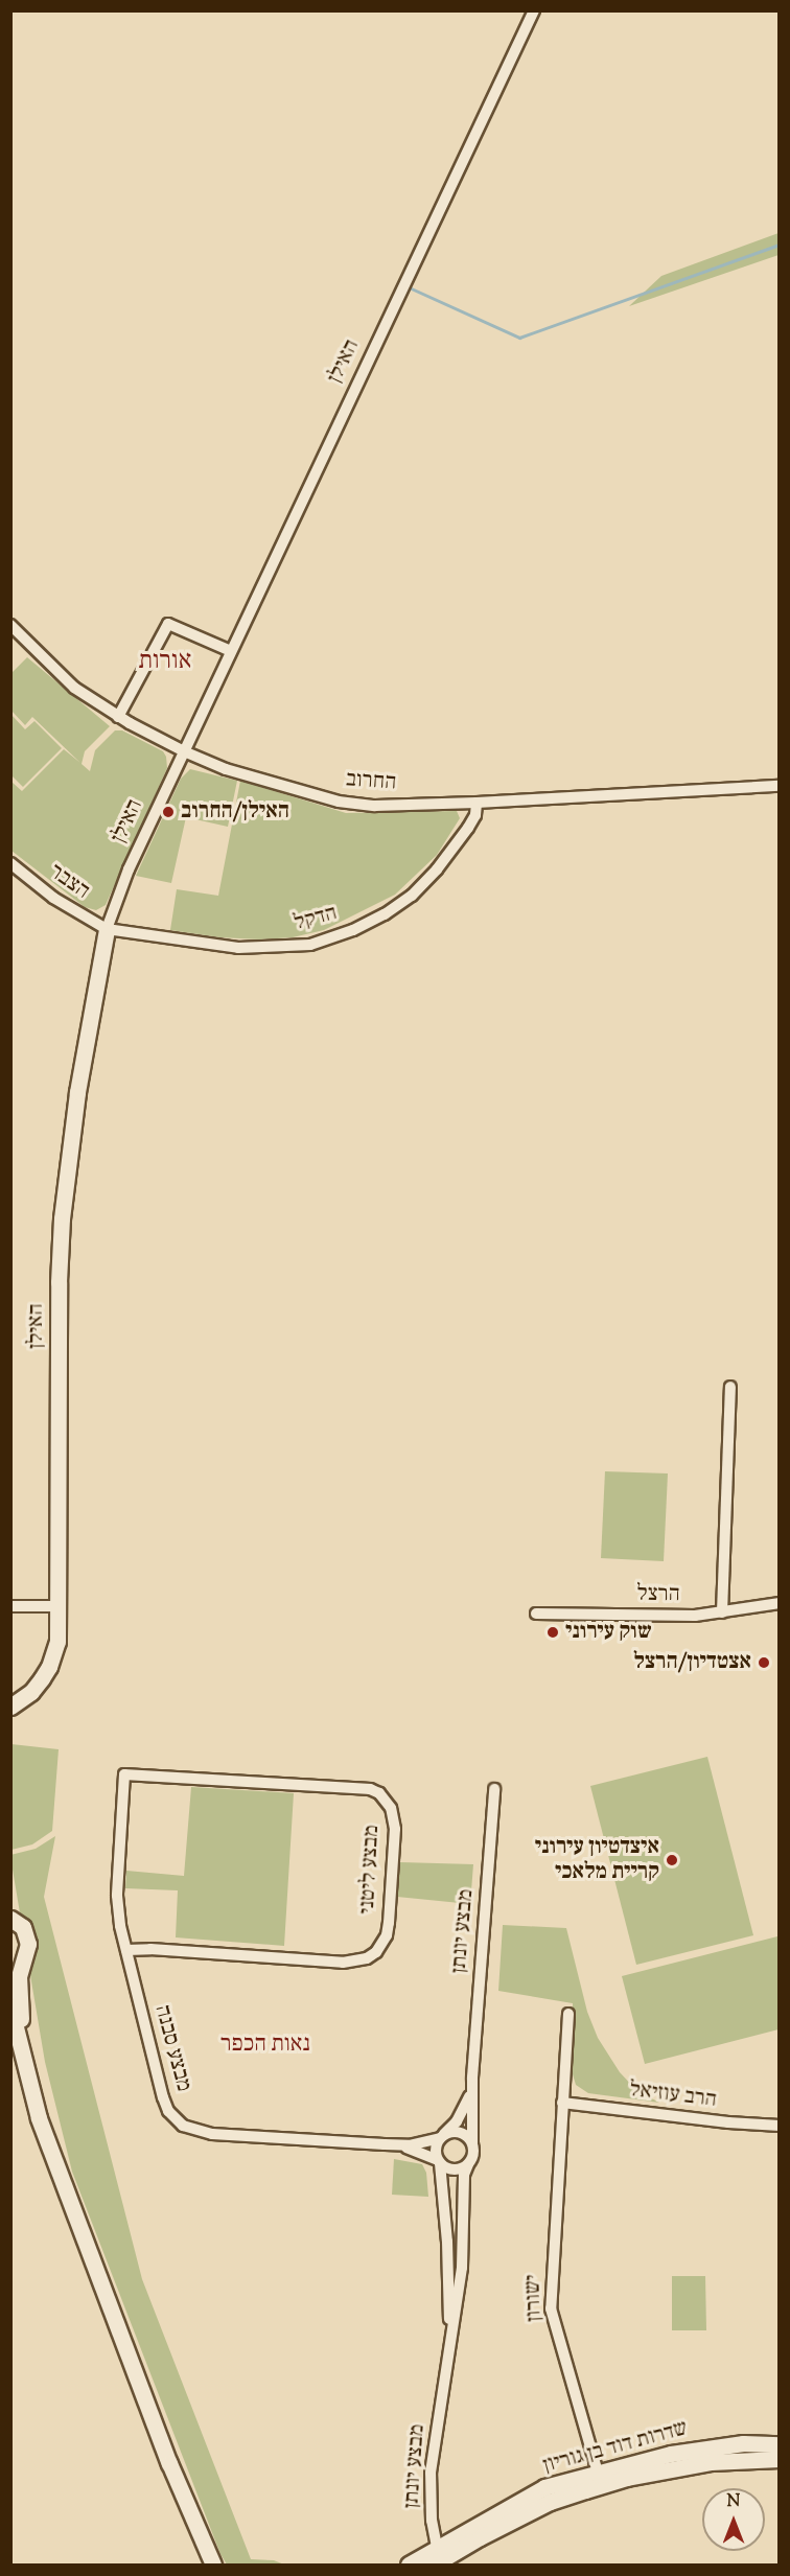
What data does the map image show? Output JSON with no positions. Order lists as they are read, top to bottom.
{
  "streets": {
    "street": [
      "האילן",
      "החרוב",
      "הצבר",
      "הדקל",
      "הרצל",
      "מבצע ליטני",
      "מבצע יונתן",
      "מבצע סבנה",
      "הרב עוזיאל",
      "ישורון",
      "שדרות דוד בן גוריון"
    ]
  },
  "crossings": [
    ["האילן", "החרוב"],
    ["האילן", "הצבר"],
    ["האילן", "הדקל"],
    ["החרוב", "הדקל"],
    ["הצבר", "הדקל"],
    ["מבצע ליטני", "מבצע סבנה"],
    ["מבצע יונתן", "מבצע סבנה"],
    ["מבצע יונתן", "שדרות דוד בן גוריון"],
    ["הרב עוזיאל", "ישורון"],
    ["ישורון", "שדרות דוד בן גוריון"]
  ],
  "districts": ["אורות", "נאות הכפר"],
  "places": [
    "האילן/החרוב",
    "שוק עירוני",
    "אצטדיון/הרצל",
    "איצדטיון עירוני קריית מלאכי"
  ],
  "north": "top"
}
